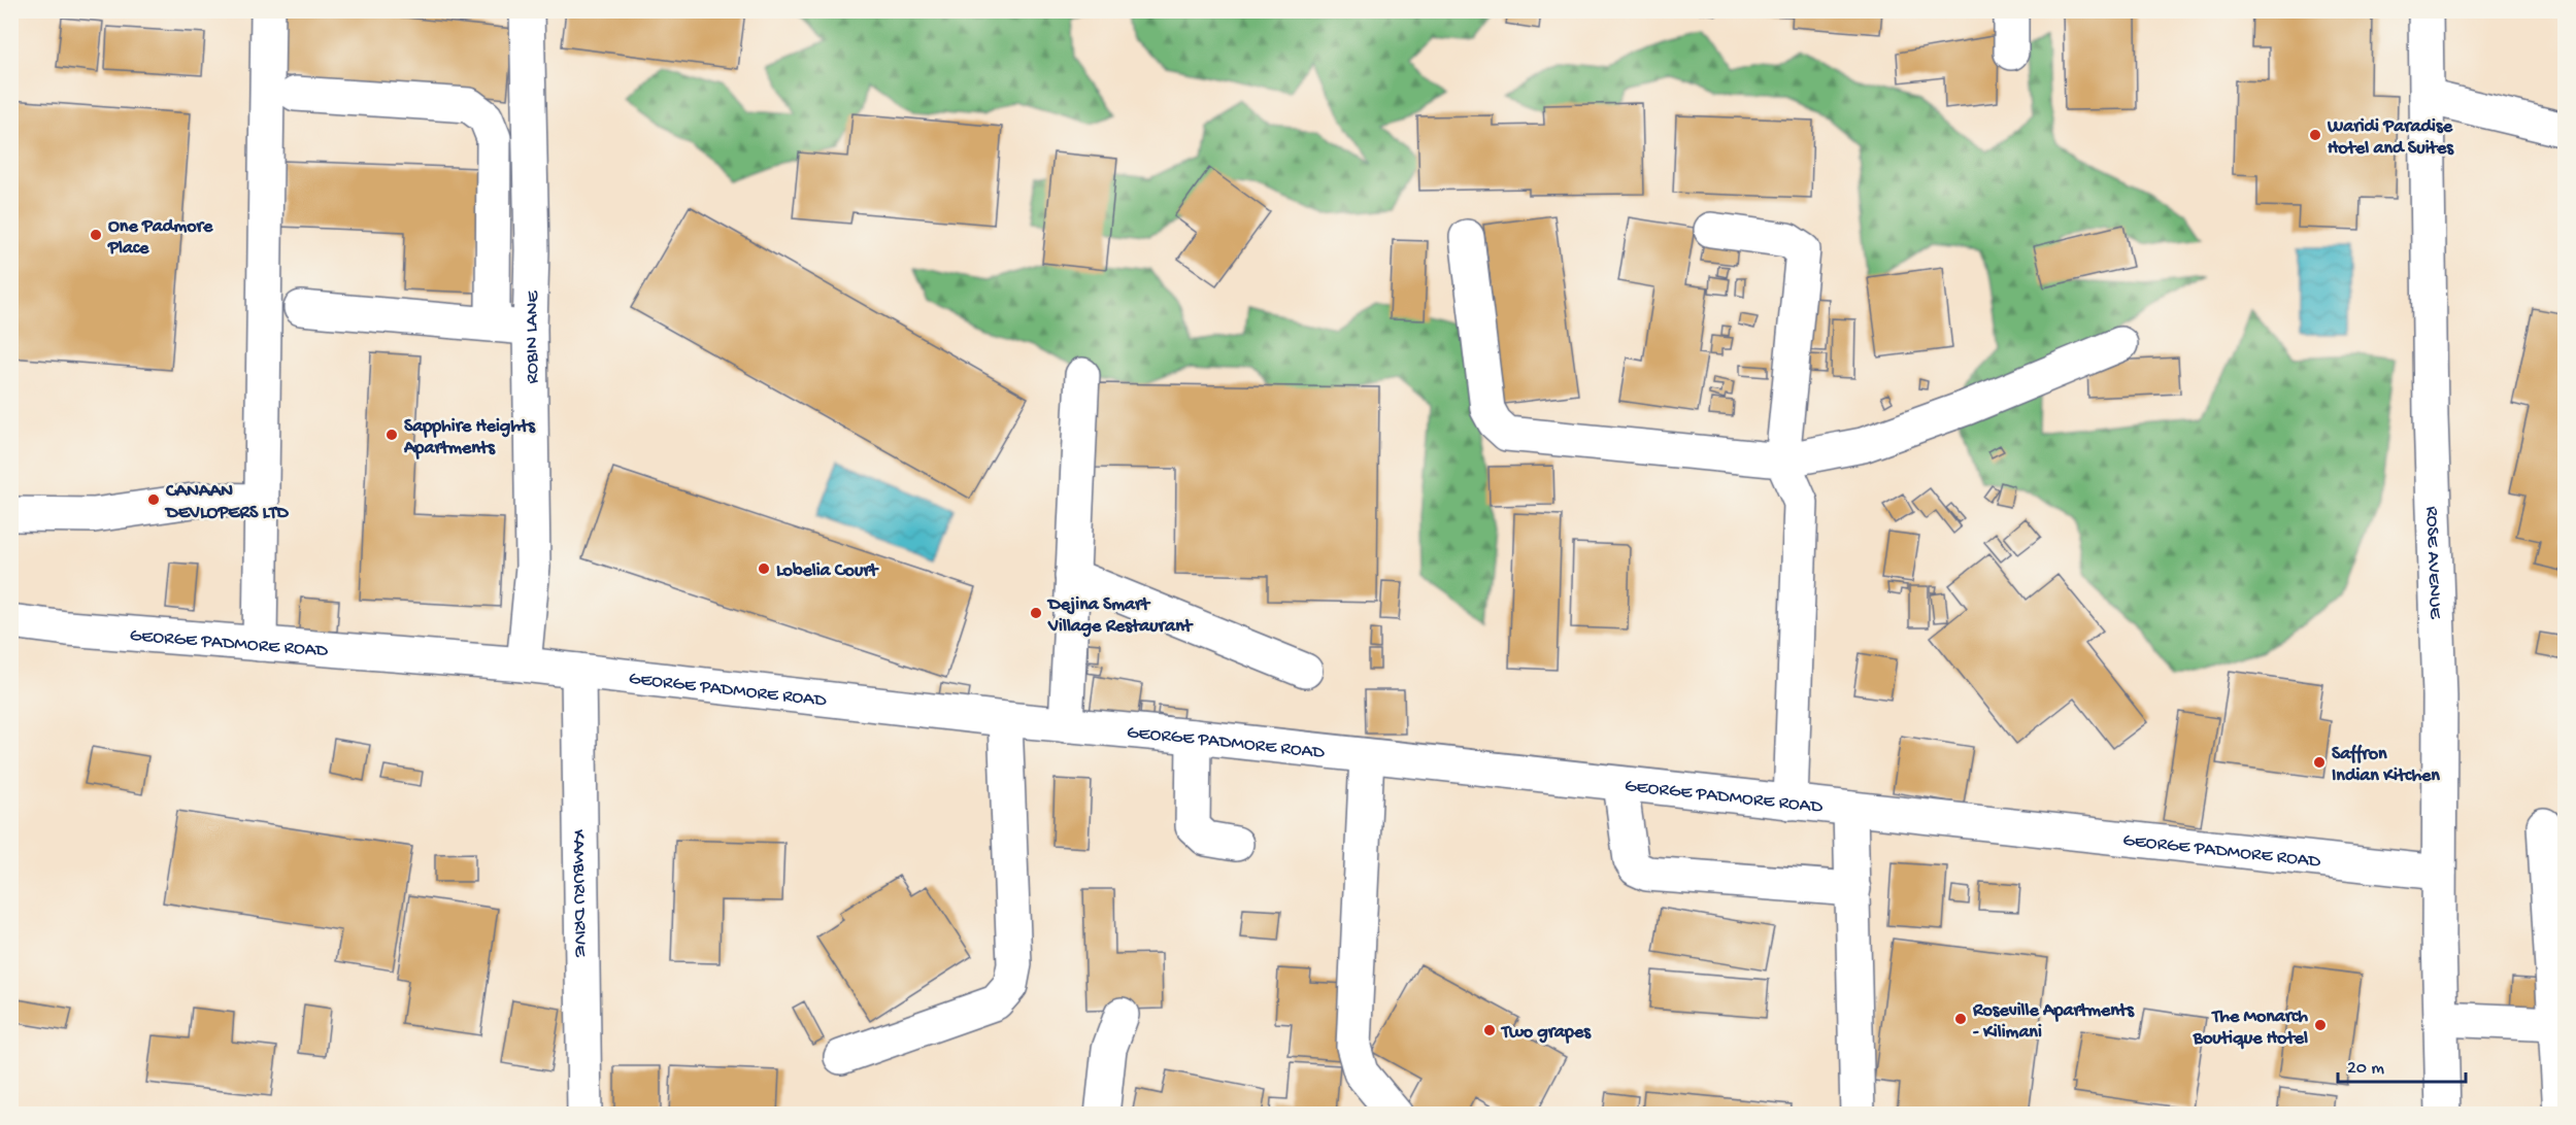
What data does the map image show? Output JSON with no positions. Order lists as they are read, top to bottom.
{
  "streets": {
    "street": [
      "ROBIN LANE",
      "ROSE AVENUE",
      "GEORGE PADMORE ROAD",
      "KAMBURU DRIVE"
    ]
  },
  "crossings": [
    ["ROBIN LANE", "GEORGE PADMORE ROAD"],
    ["ROSE AVENUE", "GEORGE PADMORE ROAD"],
    ["GEORGE PADMORE ROAD", "KAMBURU DRIVE"]
  ],
  "places": [
    "Waridi Paradise Hotel and Suites",
    "One Padmore Place",
    "Sapphire Heights Apartments",
    "CANAAN DEVLOPERS LTD",
    "Lobelia Court",
    "Dejina Smart Village Restaurant",
    "Saffron Indian Kitchen",
    "Roseville Apartments - Kilimani",
    "The Monarch Boutique Hotel",
    "Two grapes"
  ],
  "scale_bar": "20 m"
}
